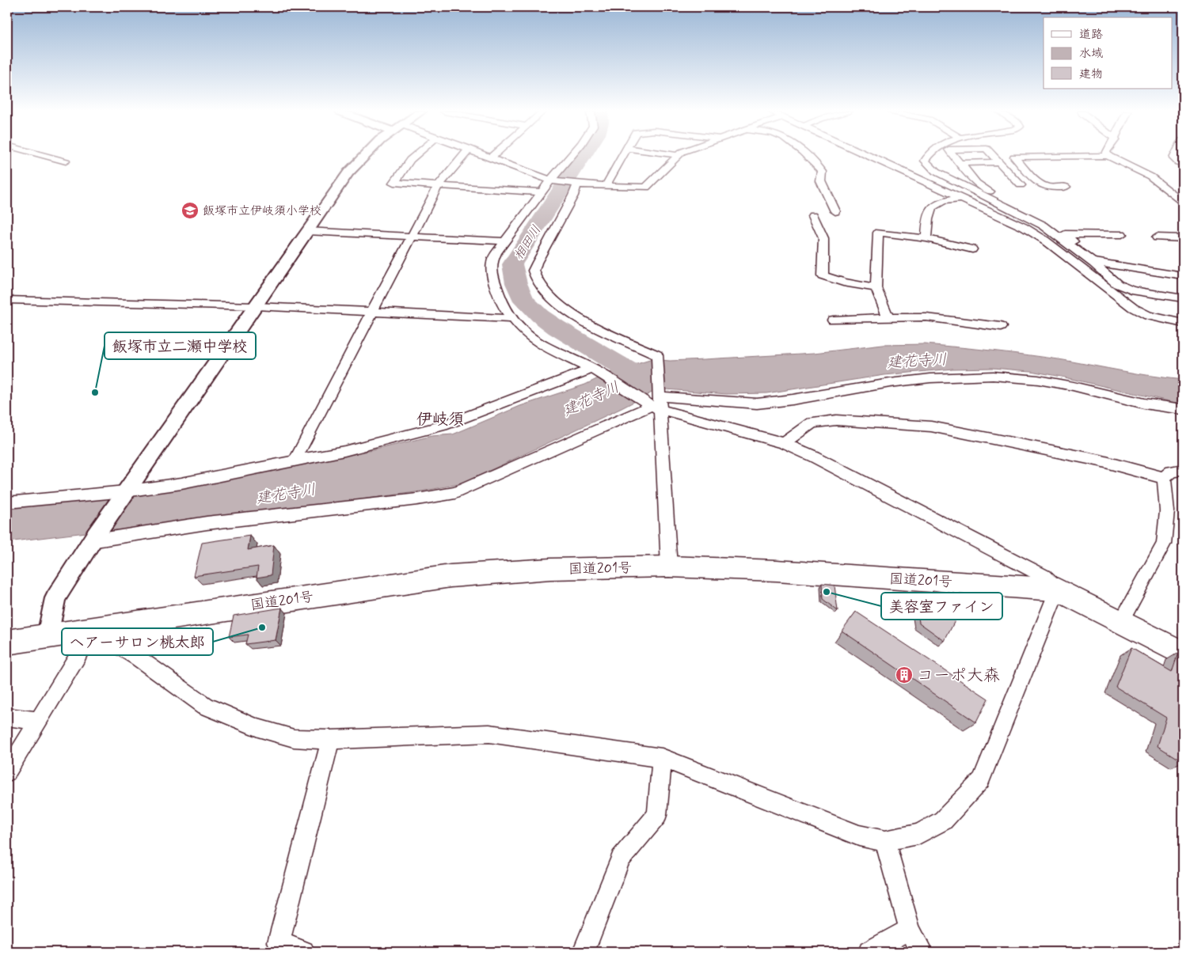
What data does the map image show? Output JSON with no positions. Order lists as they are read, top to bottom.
{
  "streets": {
    "highway": ["国道201号"]
  },
  "districts": ["伊岐須"],
  "water": ["相田川", "建花寺川"],
  "places": {
    "school or university": ["飯塚市立伊岐須小学校"],
    "other": ["飯塚市立二瀬中学校", "美容室ファイン", "ヘアーサロン桃太郎"],
    "building": ["コーポ大森"]
  },
  "legend": ["道路", "水域", "建物"]
}
